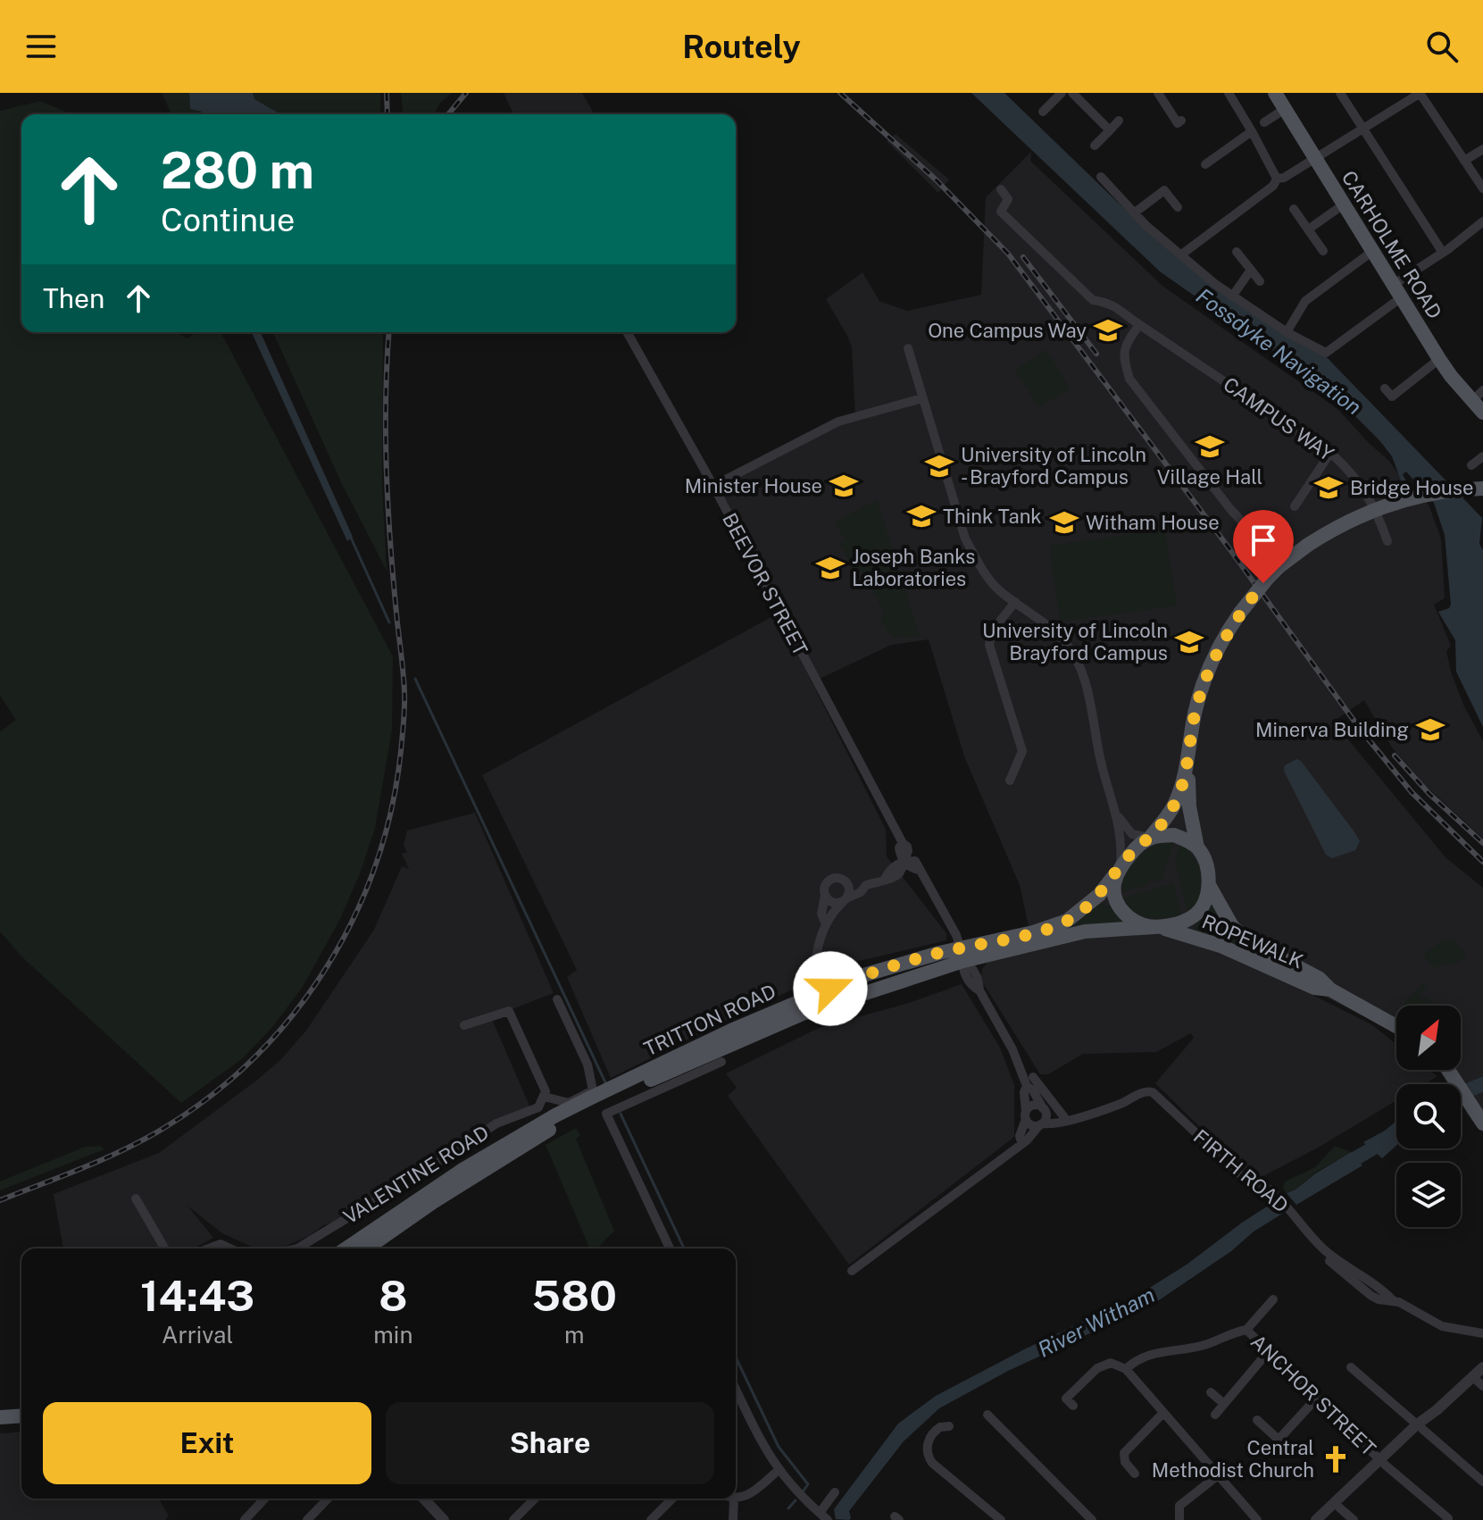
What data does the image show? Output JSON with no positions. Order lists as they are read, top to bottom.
{
  "streets": {
    "main road": ["CARHOLME ROAD", "ROPEWALK", "TRITTON ROAD"],
    "street": [
      "CAMPUS WAY",
      "BEEVOR STREET",
      "FIRTH ROAD",
      "VALENTINE ROAD",
      "ANCHOR STREET"
    ]
  },
  "crossings": [
    ["ROPEWALK", "TRITTON ROAD"]
  ],
  "water": ["Fossdyke Navigation", "River Witham"],
  "places": {
    "school or university": [
      "One Campus Way",
      "Village Hall",
      "University of Lincoln - Brayford Campus",
      "Minister House",
      "Bridge House",
      "Think Tank",
      "Witham House",
      "Joseph Banks Laboratories",
      "University of Lincoln Brayford Campus",
      "Minerva Building"
    ],
    "church": ["Central Methodist Church"]
  },
  "north": "top right",
  "page": {
    "header": "Routely",
    "turn": ["280 m", "Continue"],
    "then": "Then",
    "eta": [
      "14:43",
      "Arrival",
      "8",
      "min",
      "580",
      "m"
    ],
    "buttons": ["Exit", "Share"]
  }
}
